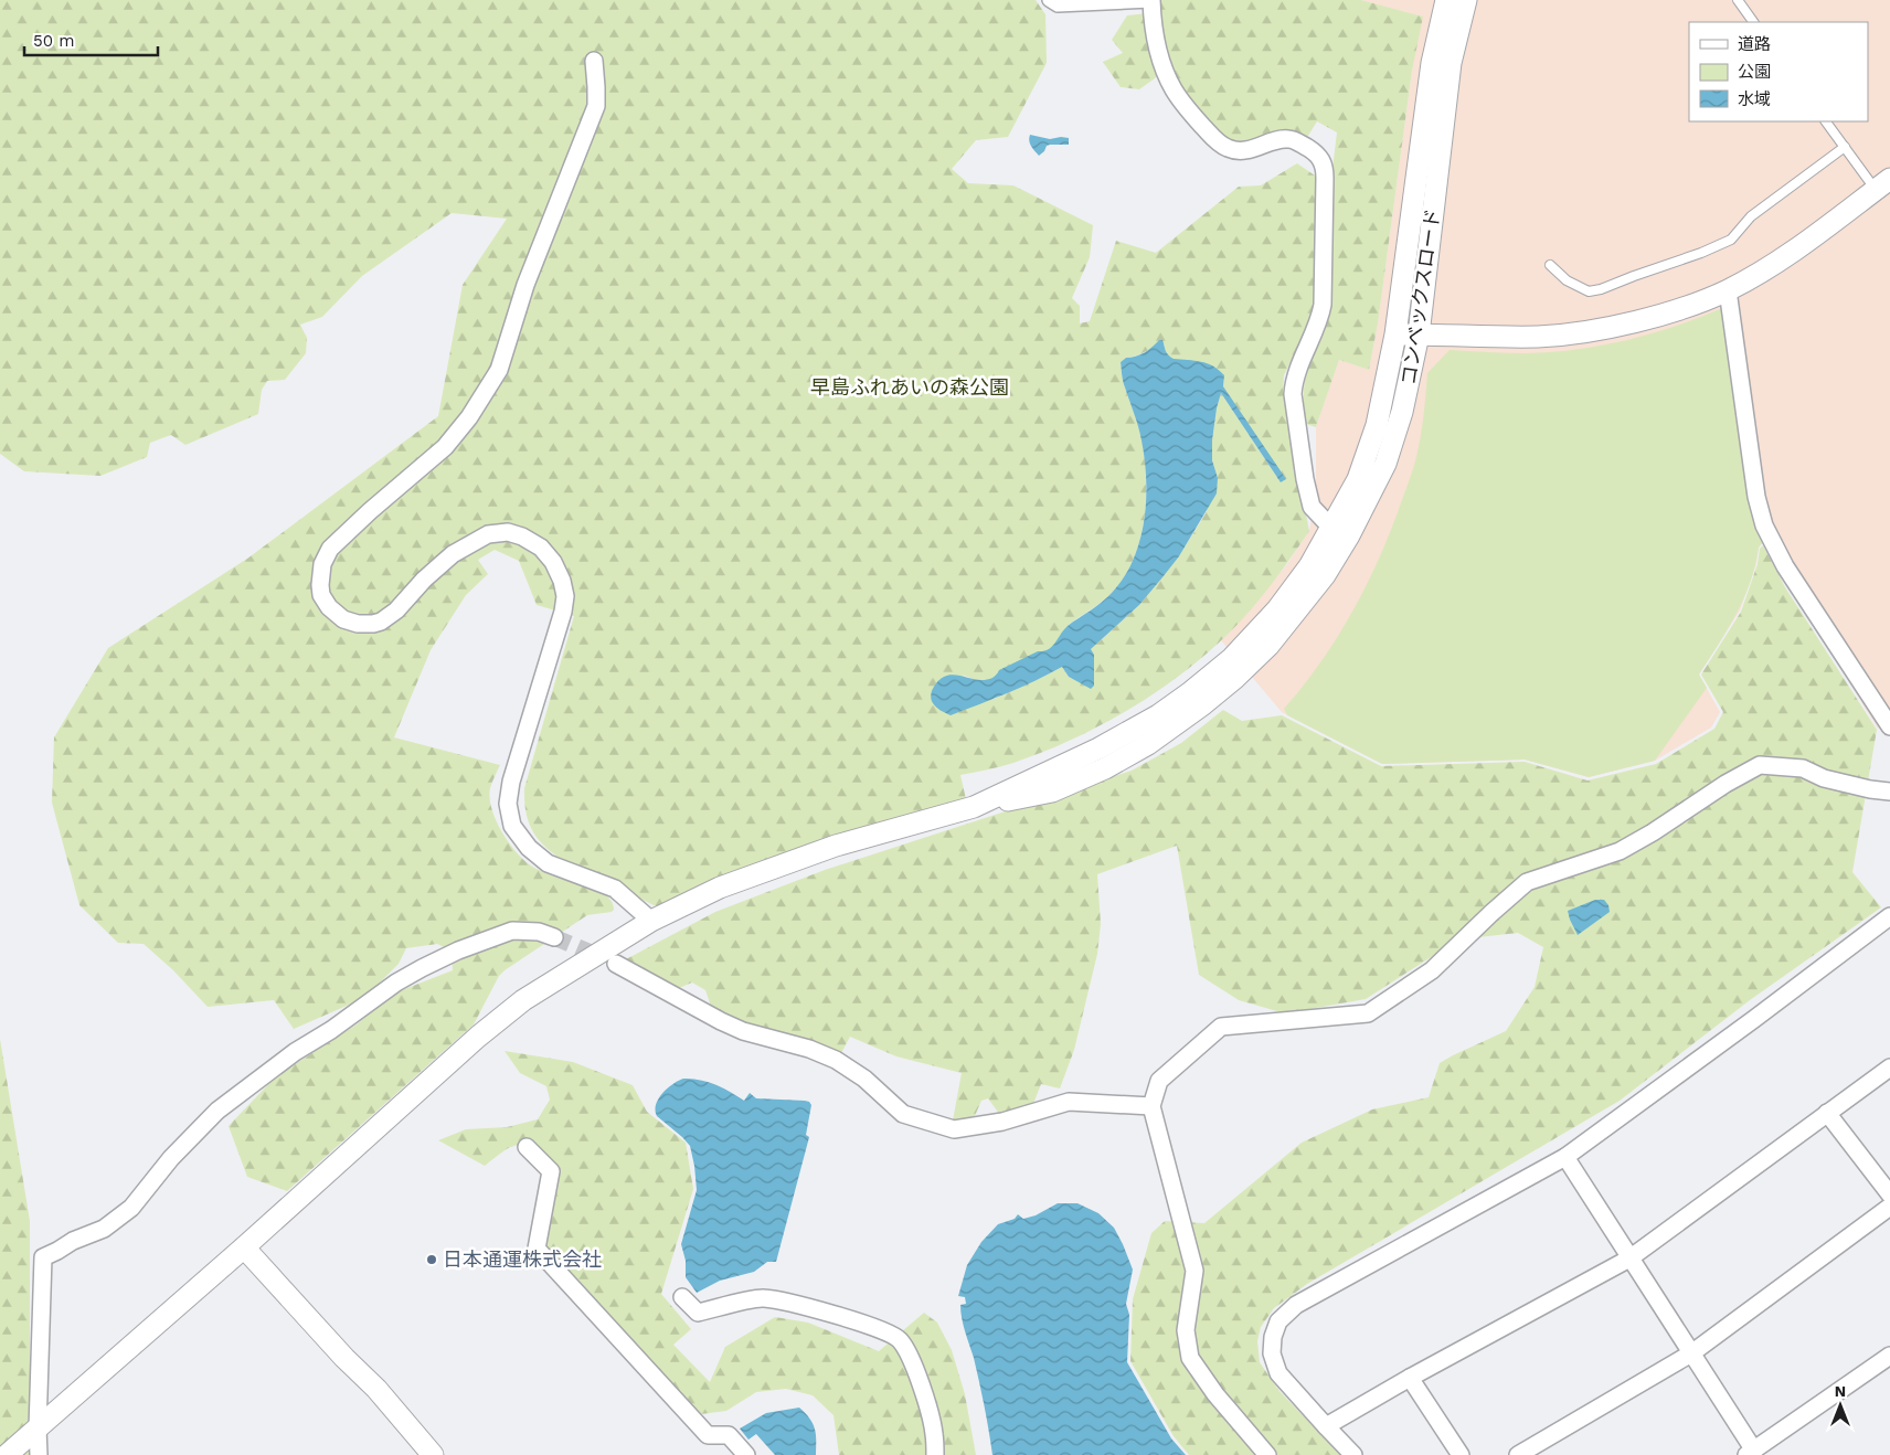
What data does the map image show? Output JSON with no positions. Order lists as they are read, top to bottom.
{
  "streets": {
    "street": ["コンベックスロード"]
  },
  "parks": ["早島ふれあいの森公園"],
  "places": ["日本通運株式会社"],
  "legend": ["道路", "公園", "水域"],
  "scale_bar": "50 m",
  "north": "top"
}
